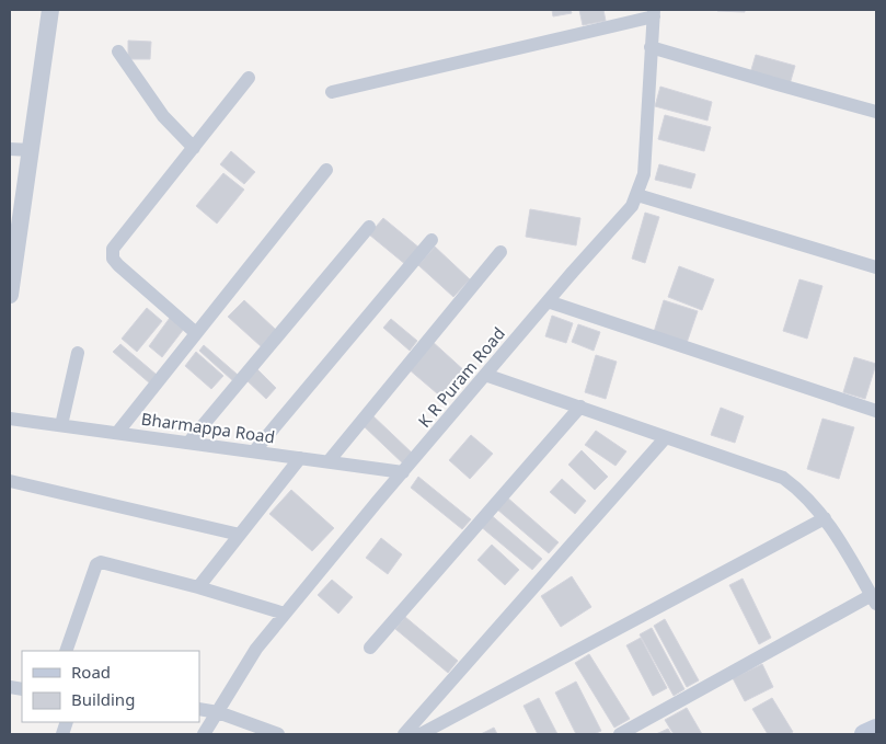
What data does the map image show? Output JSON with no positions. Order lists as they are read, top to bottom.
{
  "streets": {
    "street": ["K R Puram Road", "Bharmappa Road"]
  },
  "crossings": [
    ["K R Puram Road", "Bharmappa Road"]
  ],
  "legend": ["Road", "Building"]
}
